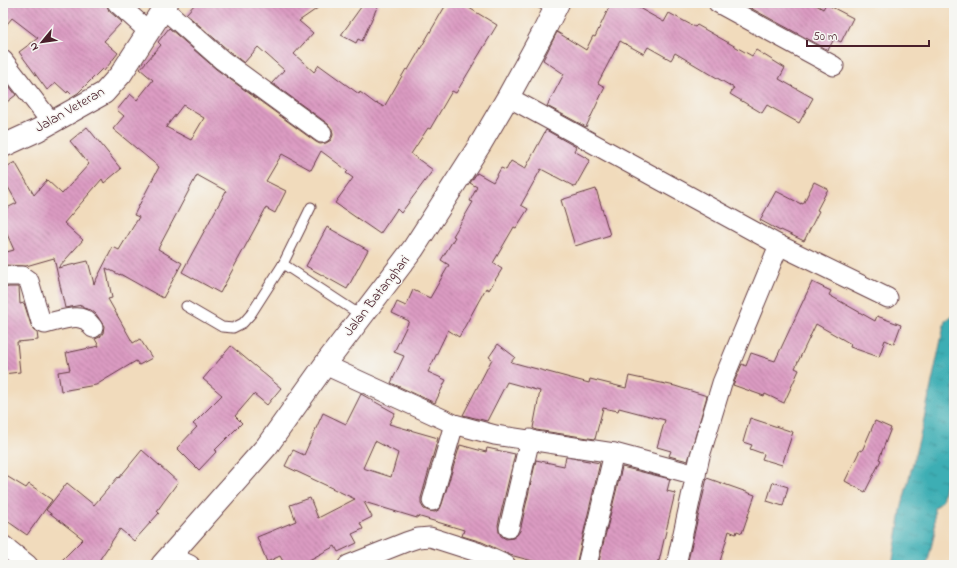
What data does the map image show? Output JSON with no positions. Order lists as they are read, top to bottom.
{
  "streets": {
    "street": ["Jalan Veteran", "Jalan Batanghari"]
  },
  "scale_bar": "50 m",
  "north": "bottom left"
}
